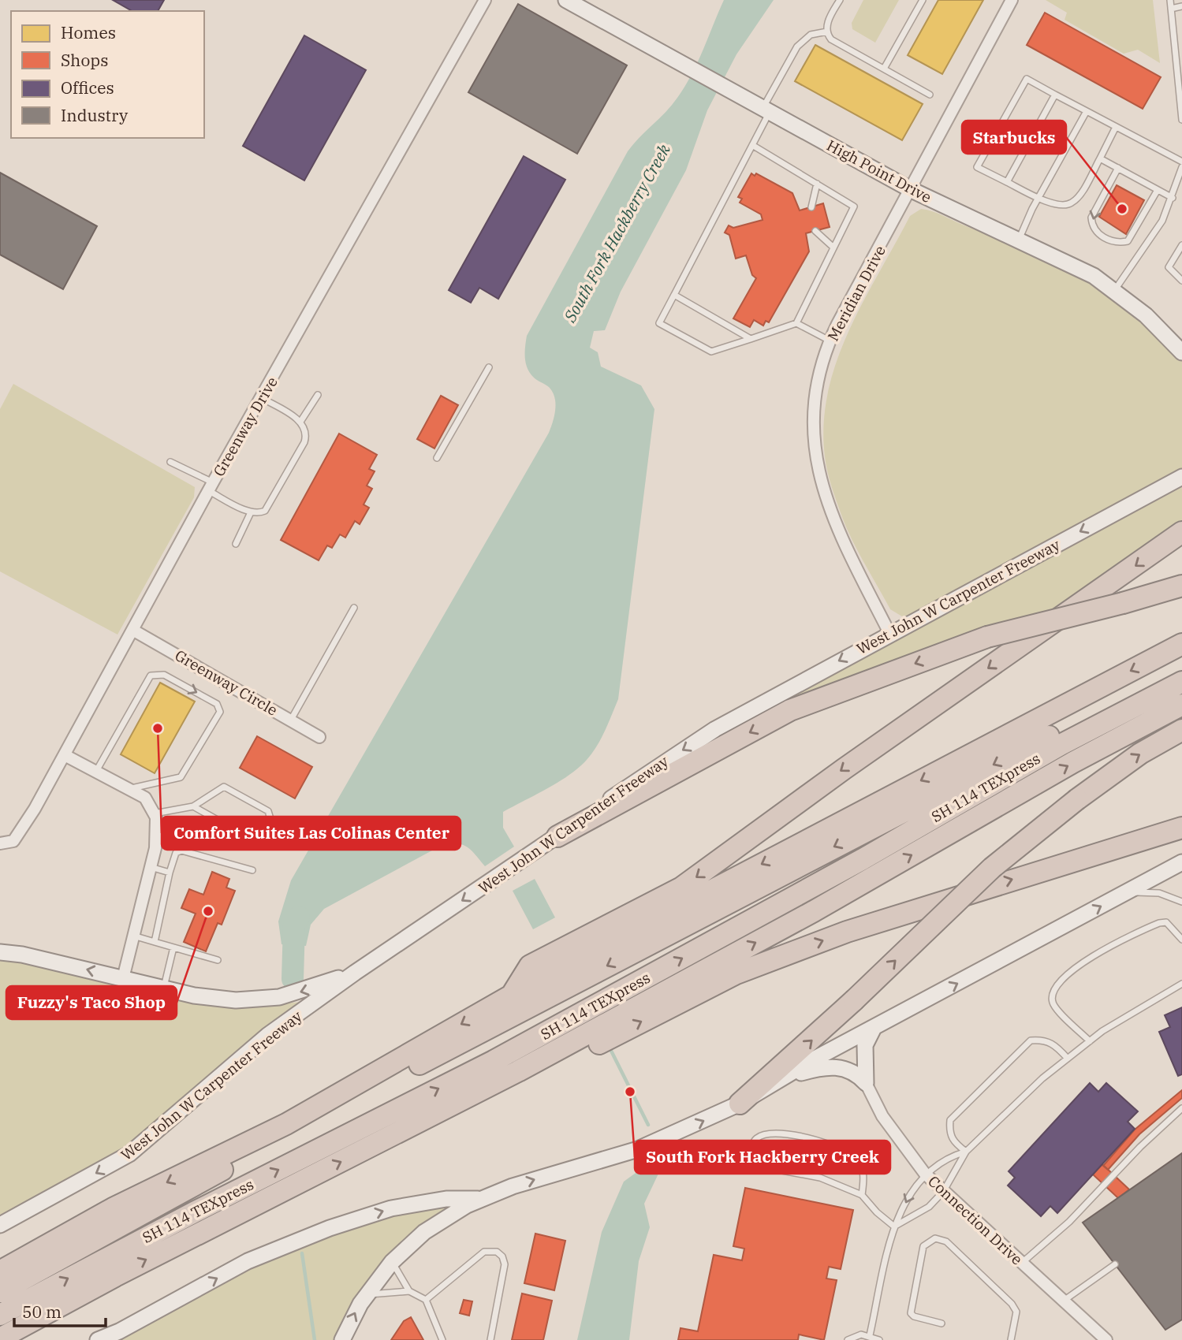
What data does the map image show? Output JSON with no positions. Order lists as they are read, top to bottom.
{
  "streets": {
    "highway": ["SH 114 TEXpress"],
    "main road": ["High Point Drive", "West John W Carpenter Freeway"],
    "street": [
      "Meridian Drive",
      "Greenway Drive",
      "Greenway Circle",
      "Connection Drive"
    ]
  },
  "crossings": [
    ["High Point Drive", "Meridian Drive"],
    ["Meridian Drive", "West John W Carpenter Freeway"],
    ["Greenway Drive", "Greenway Circle"]
  ],
  "one_way": ["West John W Carpenter Freeway"],
  "water": ["South Fork Hackberry Creek"],
  "places": [
    "Starbucks",
    "Comfort Suites Las Colinas Center",
    "Fuzzy's Taco Shop",
    "South Fork Hackberry Creek"
  ],
  "legend": [
    "Homes",
    "Shops",
    "Offices",
    "Industry"
  ],
  "scale_bar": "50 m"
}
